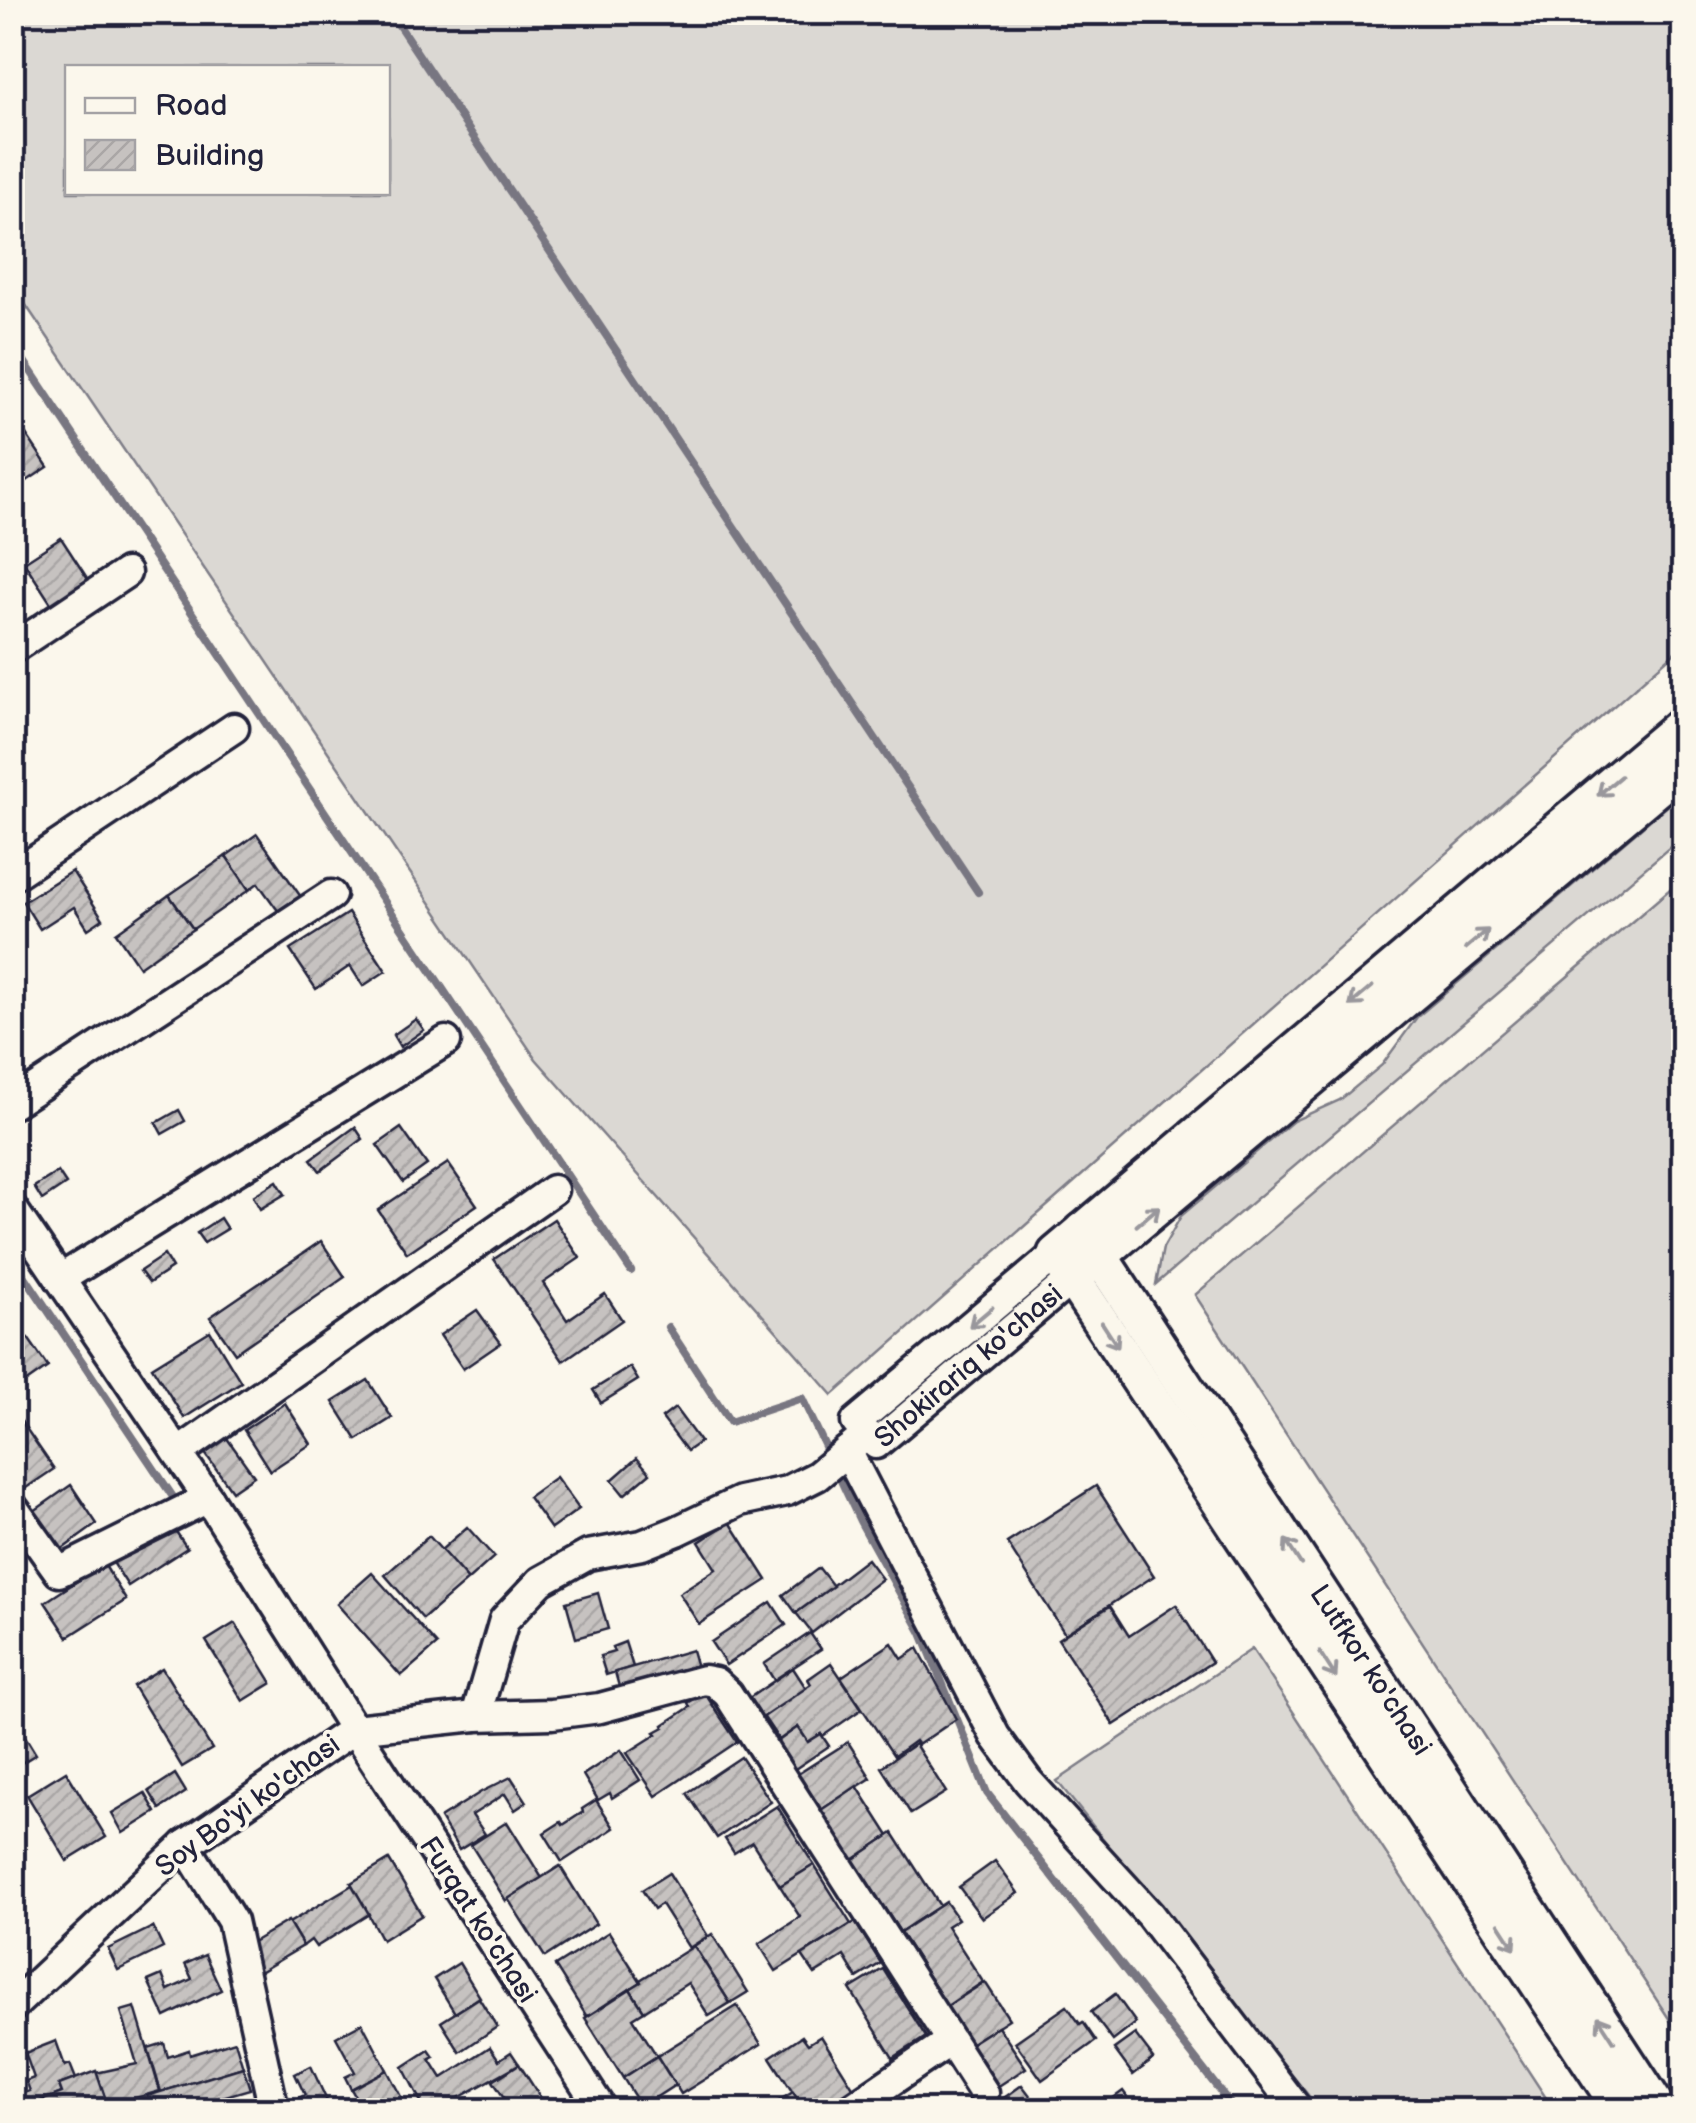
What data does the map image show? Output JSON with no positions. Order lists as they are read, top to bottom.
{
  "streets": {
    "main road": ["Shokirariq ko'chasi", "Lutfkor ko'chasi"],
    "street": ["Soy Bo'yi ko'chasi", "Furqat ko'chasi"]
  },
  "crossings": [
    ["Shokirariq ko'chasi", "Lutfkor ko'chasi"],
    ["Soy Bo'yi ko'chasi", "Furqat ko'chasi"]
  ],
  "legend": ["Road", "Building"]
}
